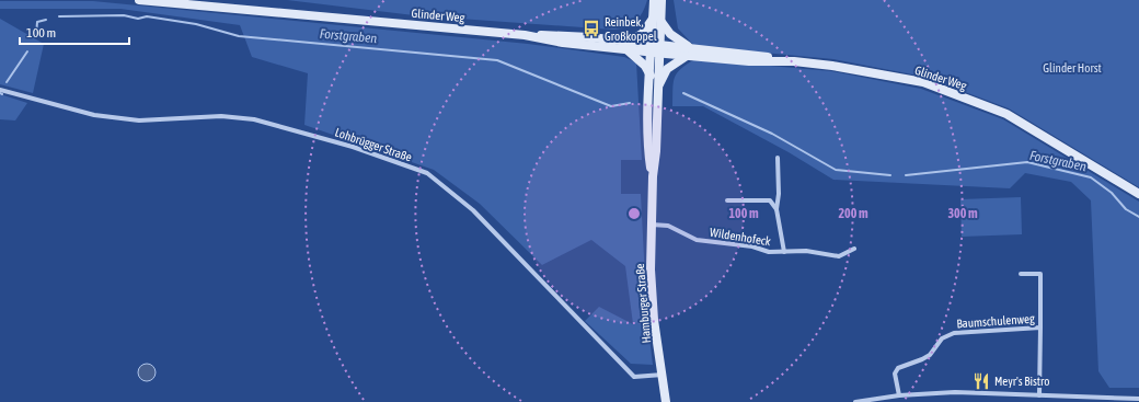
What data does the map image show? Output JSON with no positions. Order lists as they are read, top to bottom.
{
  "streets": {
    "main road": ["Glinder Weg", "Hamburger Straße"],
    "street": ["Lohbrügger Straße", "Wildenhofeck", "Baumschulenweg"]
  },
  "crossings": [
    ["Glinder Weg", "Hamburger Straße"],
    ["Lohbrügger Straße", "Hamburger Straße"],
    ["Wildenhofeck", "Hamburger Straße"]
  ],
  "water": ["Forstgraben"],
  "parks": ["Glinder Horst"],
  "places": {
    "bus stop": ["Reinbek, Großkoppel"],
    "restaurant": ["Meyr's Bistro"]
  },
  "scale_bar": "100 m",
  "rings": ["100 m", "200 m", "300 m"]
}
